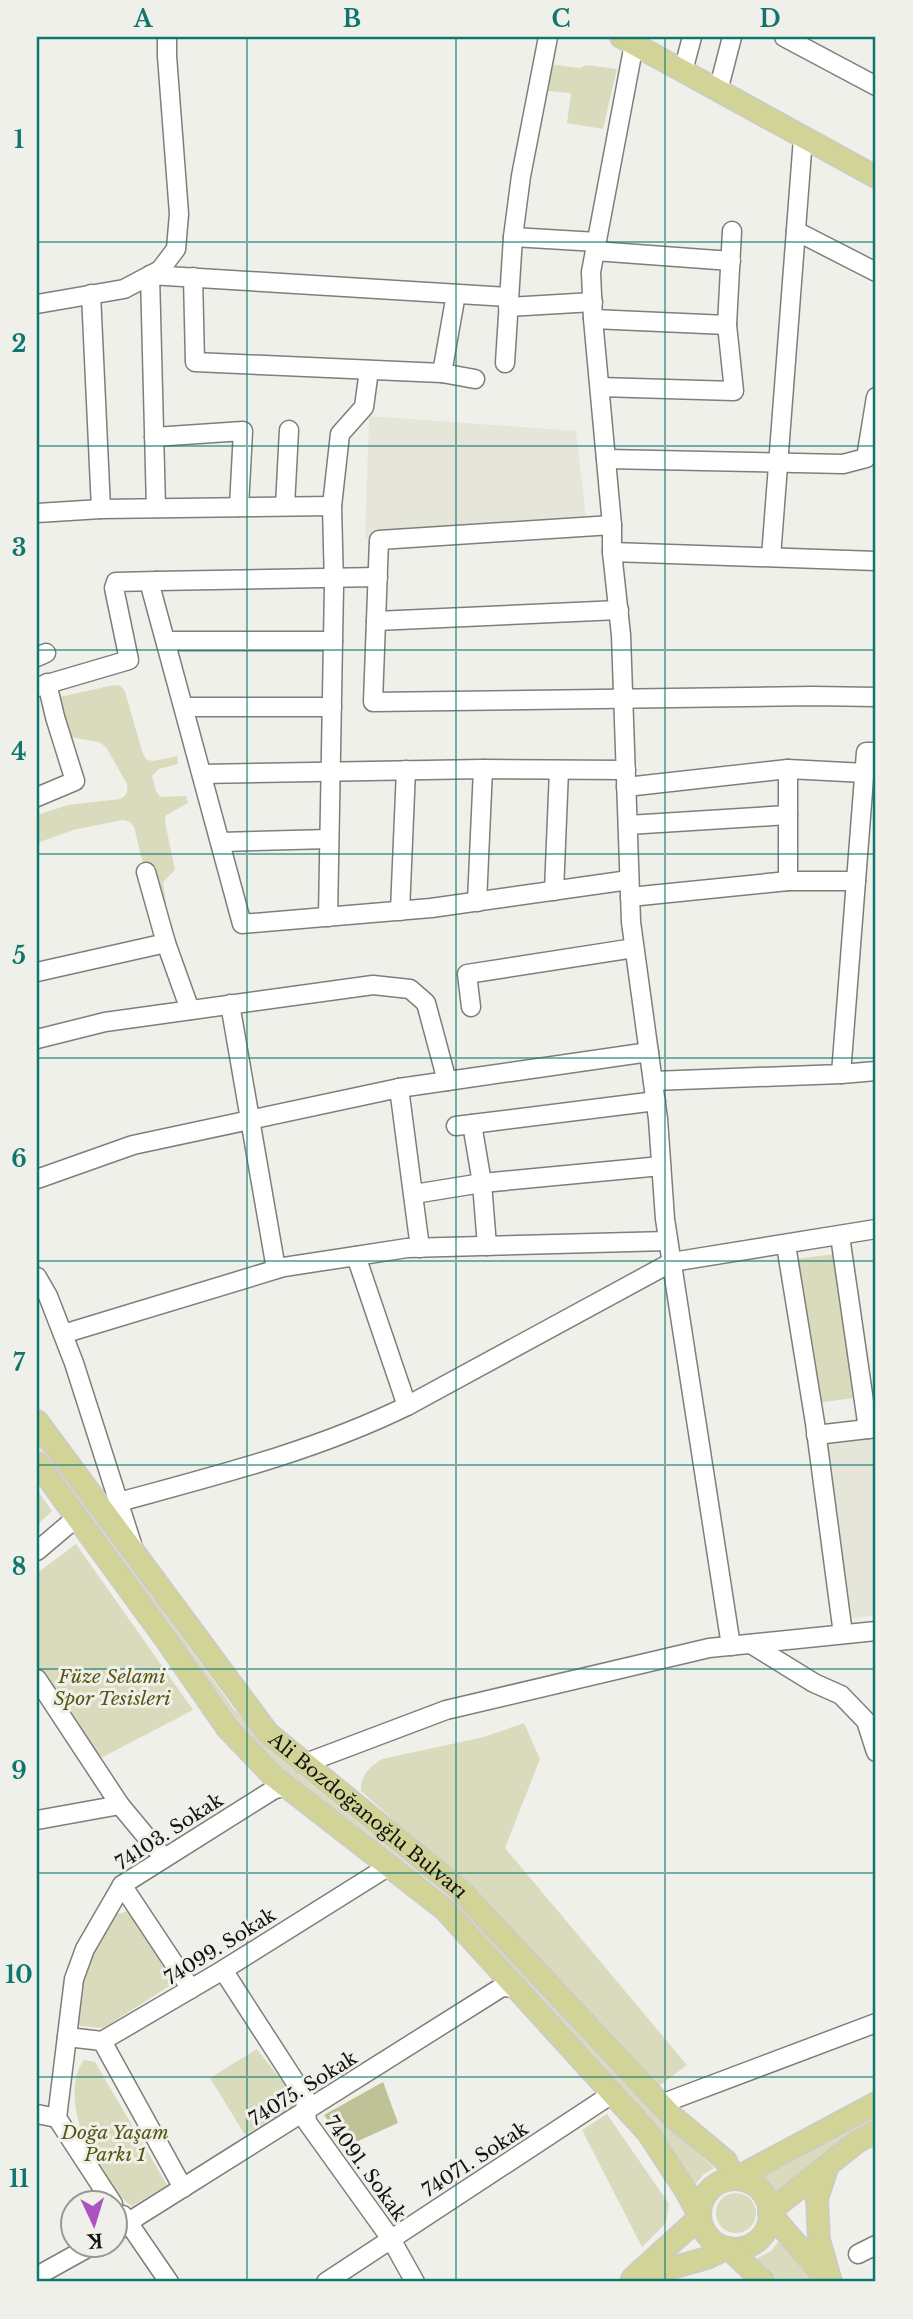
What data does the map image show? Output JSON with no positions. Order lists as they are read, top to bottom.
{
  "streets": {
    "main road": ["Ali Bozdoğanoğlu Bulvarı"],
    "street": [
      "74103. Sokak",
      "74099. Sokak",
      "74075. Sokak",
      "74071. Sokak",
      "74091. Sokak"
    ]
  },
  "crossings": [
    ["Ali Bozdoğanoğlu Bulvarı", "74103. Sokak"],
    ["Ali Bozdoğanoğlu Bulvarı", "74099. Sokak"],
    ["Ali Bozdoğanoğlu Bulvarı", "74075. Sokak"],
    ["Ali Bozdoğanoğlu Bulvarı", "74071. Sokak"],
    ["74099. Sokak", "74091. Sokak"],
    ["74075. Sokak", "74091. Sokak"],
    ["74071. Sokak", "74091. Sokak"]
  ],
  "parks": ["Füze Selami Spor Tesisleri", "Doğa Yaşam Parkı 1"],
  "north": "bottom",
  "grid": {
    "columns": [
      "A",
      "B",
      "C",
      "D"
    ],
    "rows": [
      "1",
      "2",
      "3",
      "4",
      "5",
      "6",
      "7",
      "8",
      "9",
      "10",
      "11"
    ]
  }
}
